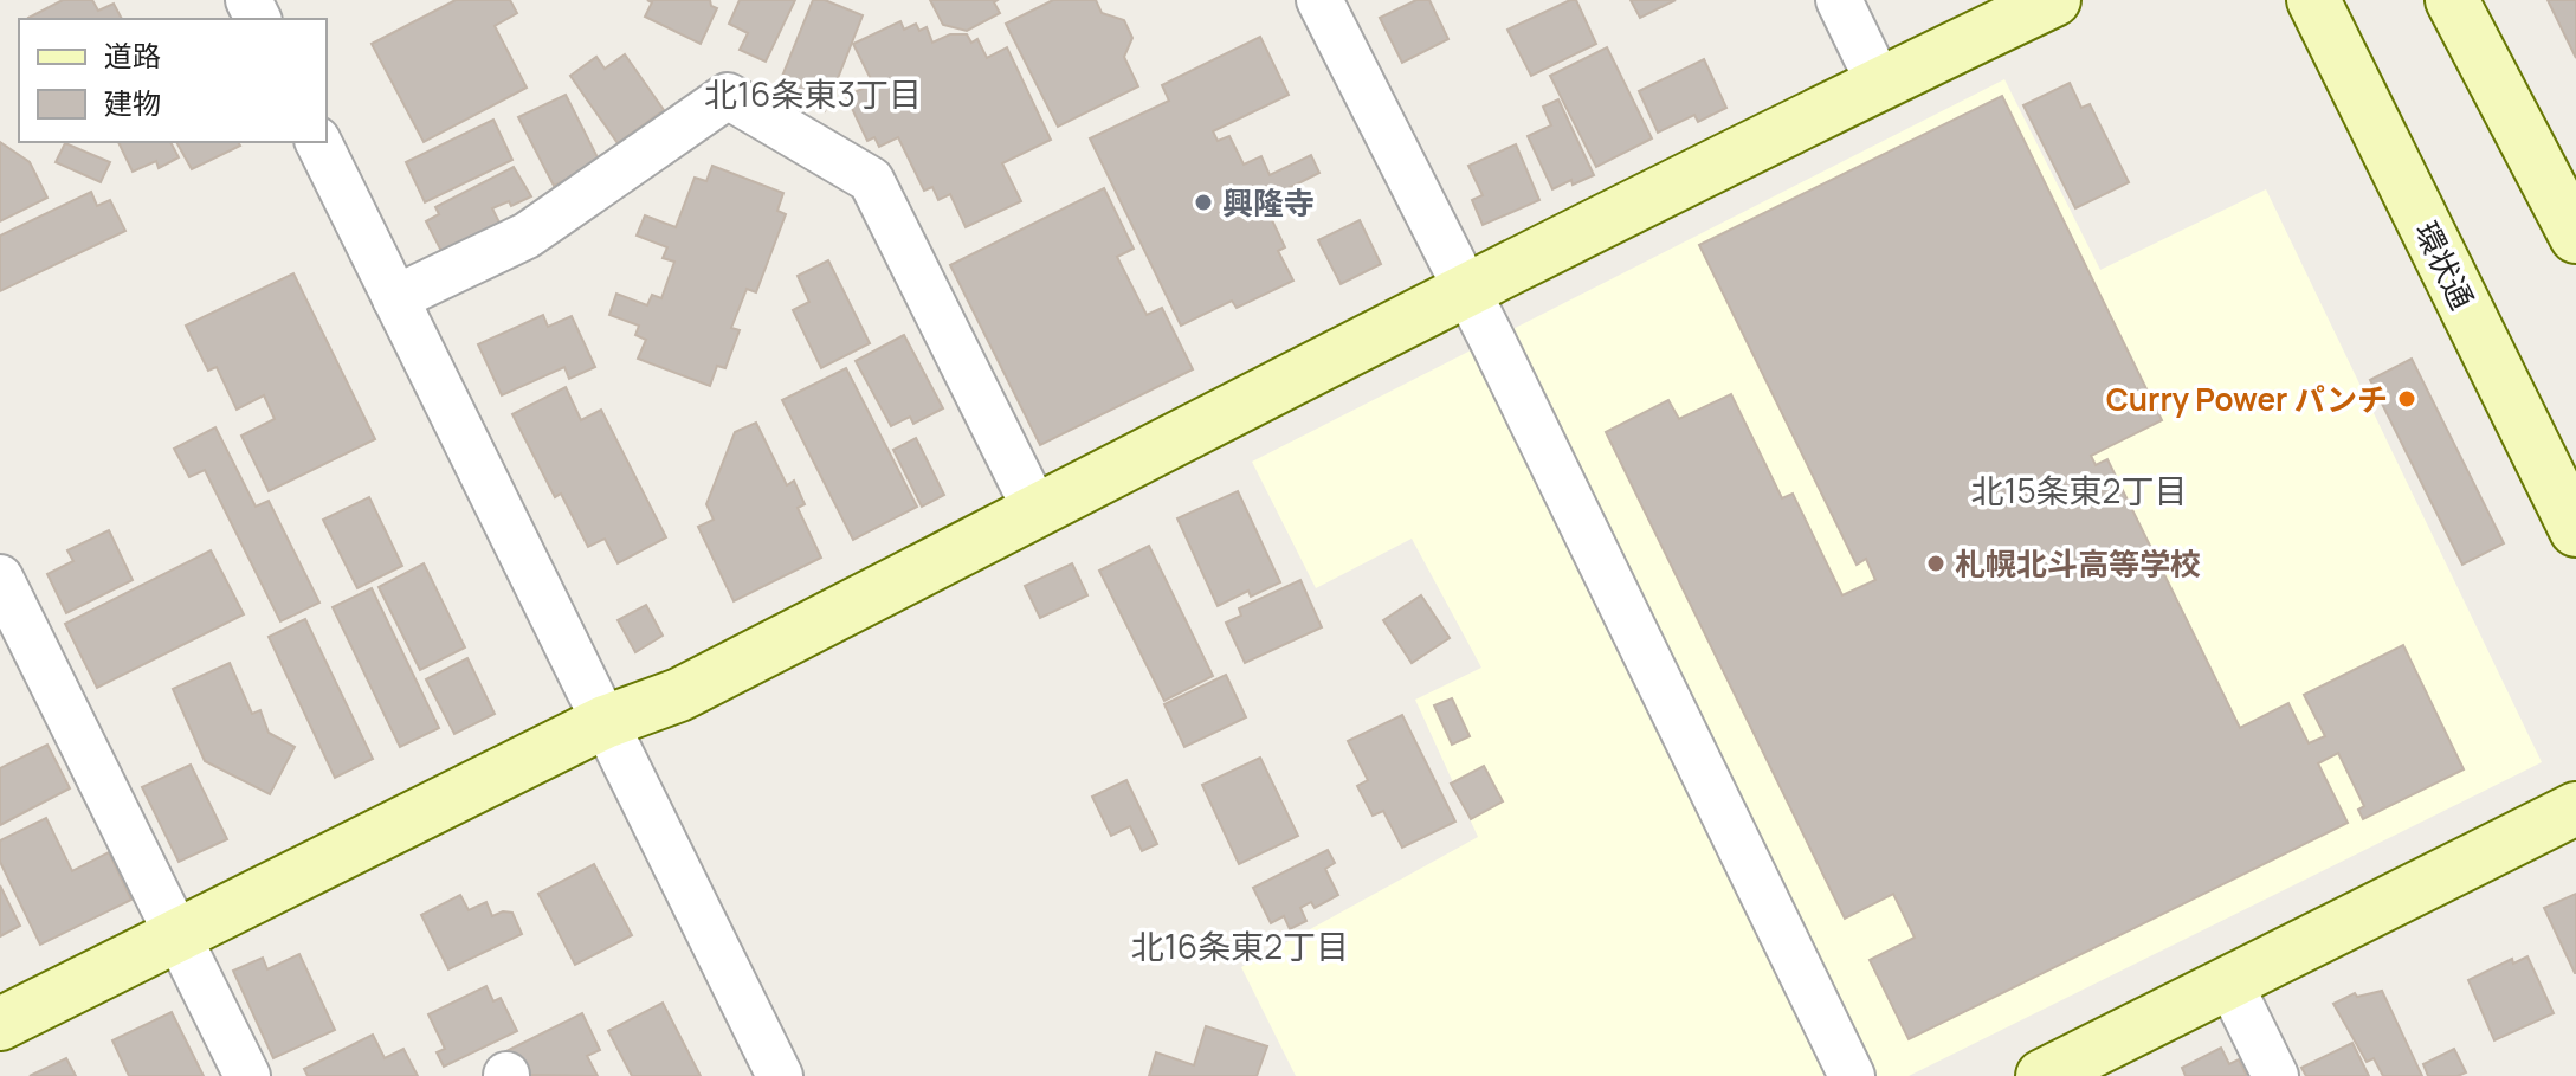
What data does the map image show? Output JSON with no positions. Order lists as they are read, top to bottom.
{
  "streets": {
    "street": ["環状通"]
  },
  "districts": ["北16条東3丁目", "北15条東2丁目", "北16条東2丁目"],
  "places": ["興隆寺", "Curry Power パンチ", "札幌北斗高等学校"],
  "legend": ["道路", "建物"]
}
